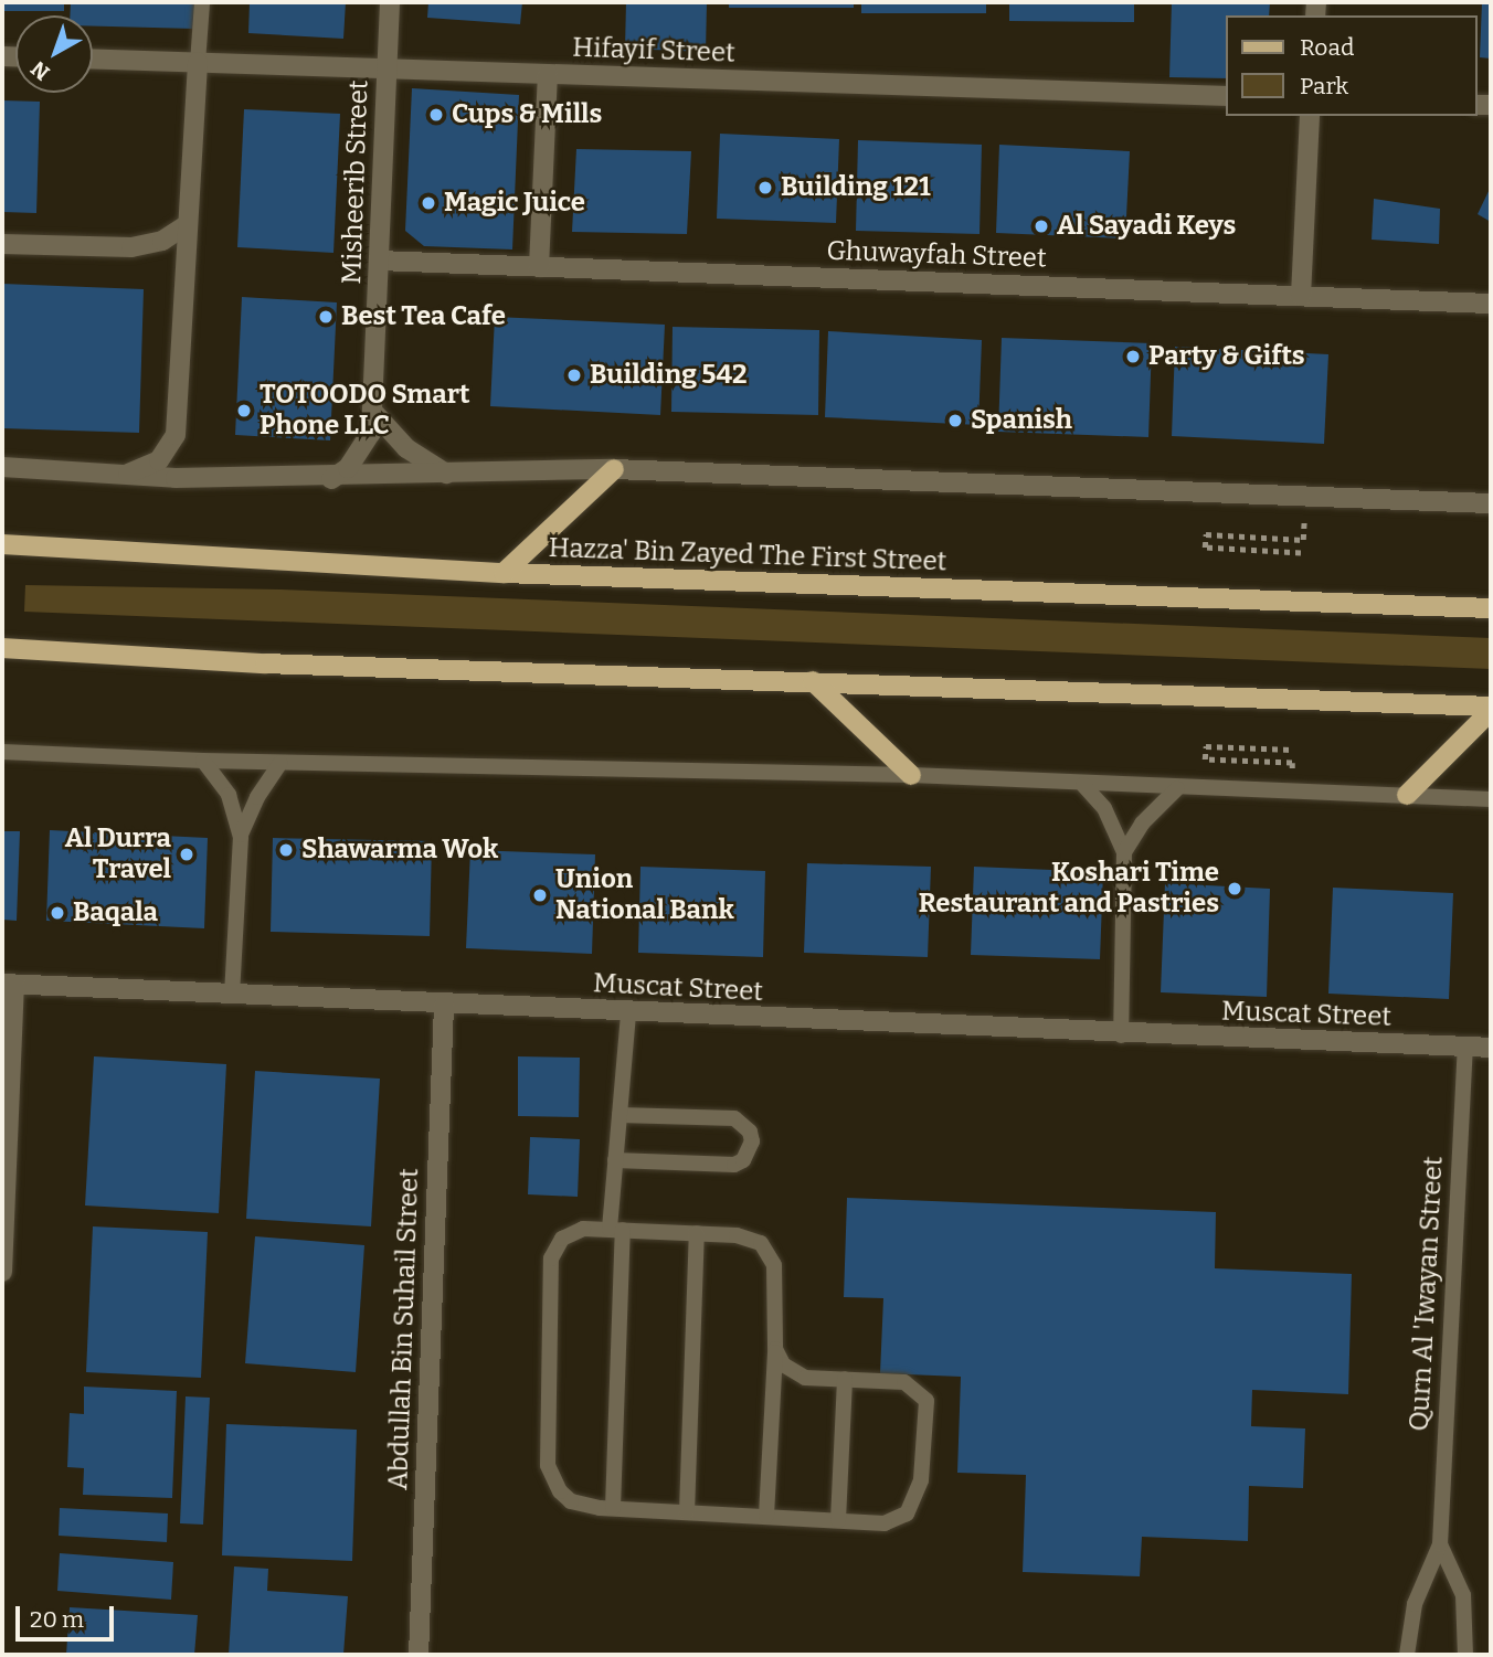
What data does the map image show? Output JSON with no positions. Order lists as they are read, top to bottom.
{
  "streets": {
    "main road": ["Hazza' Bin Zayed The First Street"],
    "street": [
      "Hifayif Street",
      "Misheerib Street",
      "Ghuwayfah Street",
      "Muscat Street",
      "Abdullah Bin Suhail Street"
    ],
    "lane": ["Qurn Al 'Iwayan Street"]
  },
  "crossings": [
    ["Hifayif Street", "Misheerib Street"],
    ["Misheerib Street", "Ghuwayfah Street"],
    ["Muscat Street", "Qurn Al 'Iwayan Street"],
    ["Muscat Street", "Abdullah Bin Suhail Street"]
  ],
  "places": [
    "Cups & Mills",
    "Building 121",
    "Magic Juice",
    "Al Sayadi Keys",
    "Best Tea Cafe",
    "Party & Gifts",
    "Building 542",
    "TOTOODO Smart Phone LLC",
    "Spanish",
    "Shawarma Wok",
    "Al Durra Travel",
    "Koshari Time Restaurant and Pastries",
    "Union National Bank",
    "Baqala"
  ],
  "legend": ["Road", "Park"],
  "scale_bar": "20 m",
  "north": "bottom left"
}
